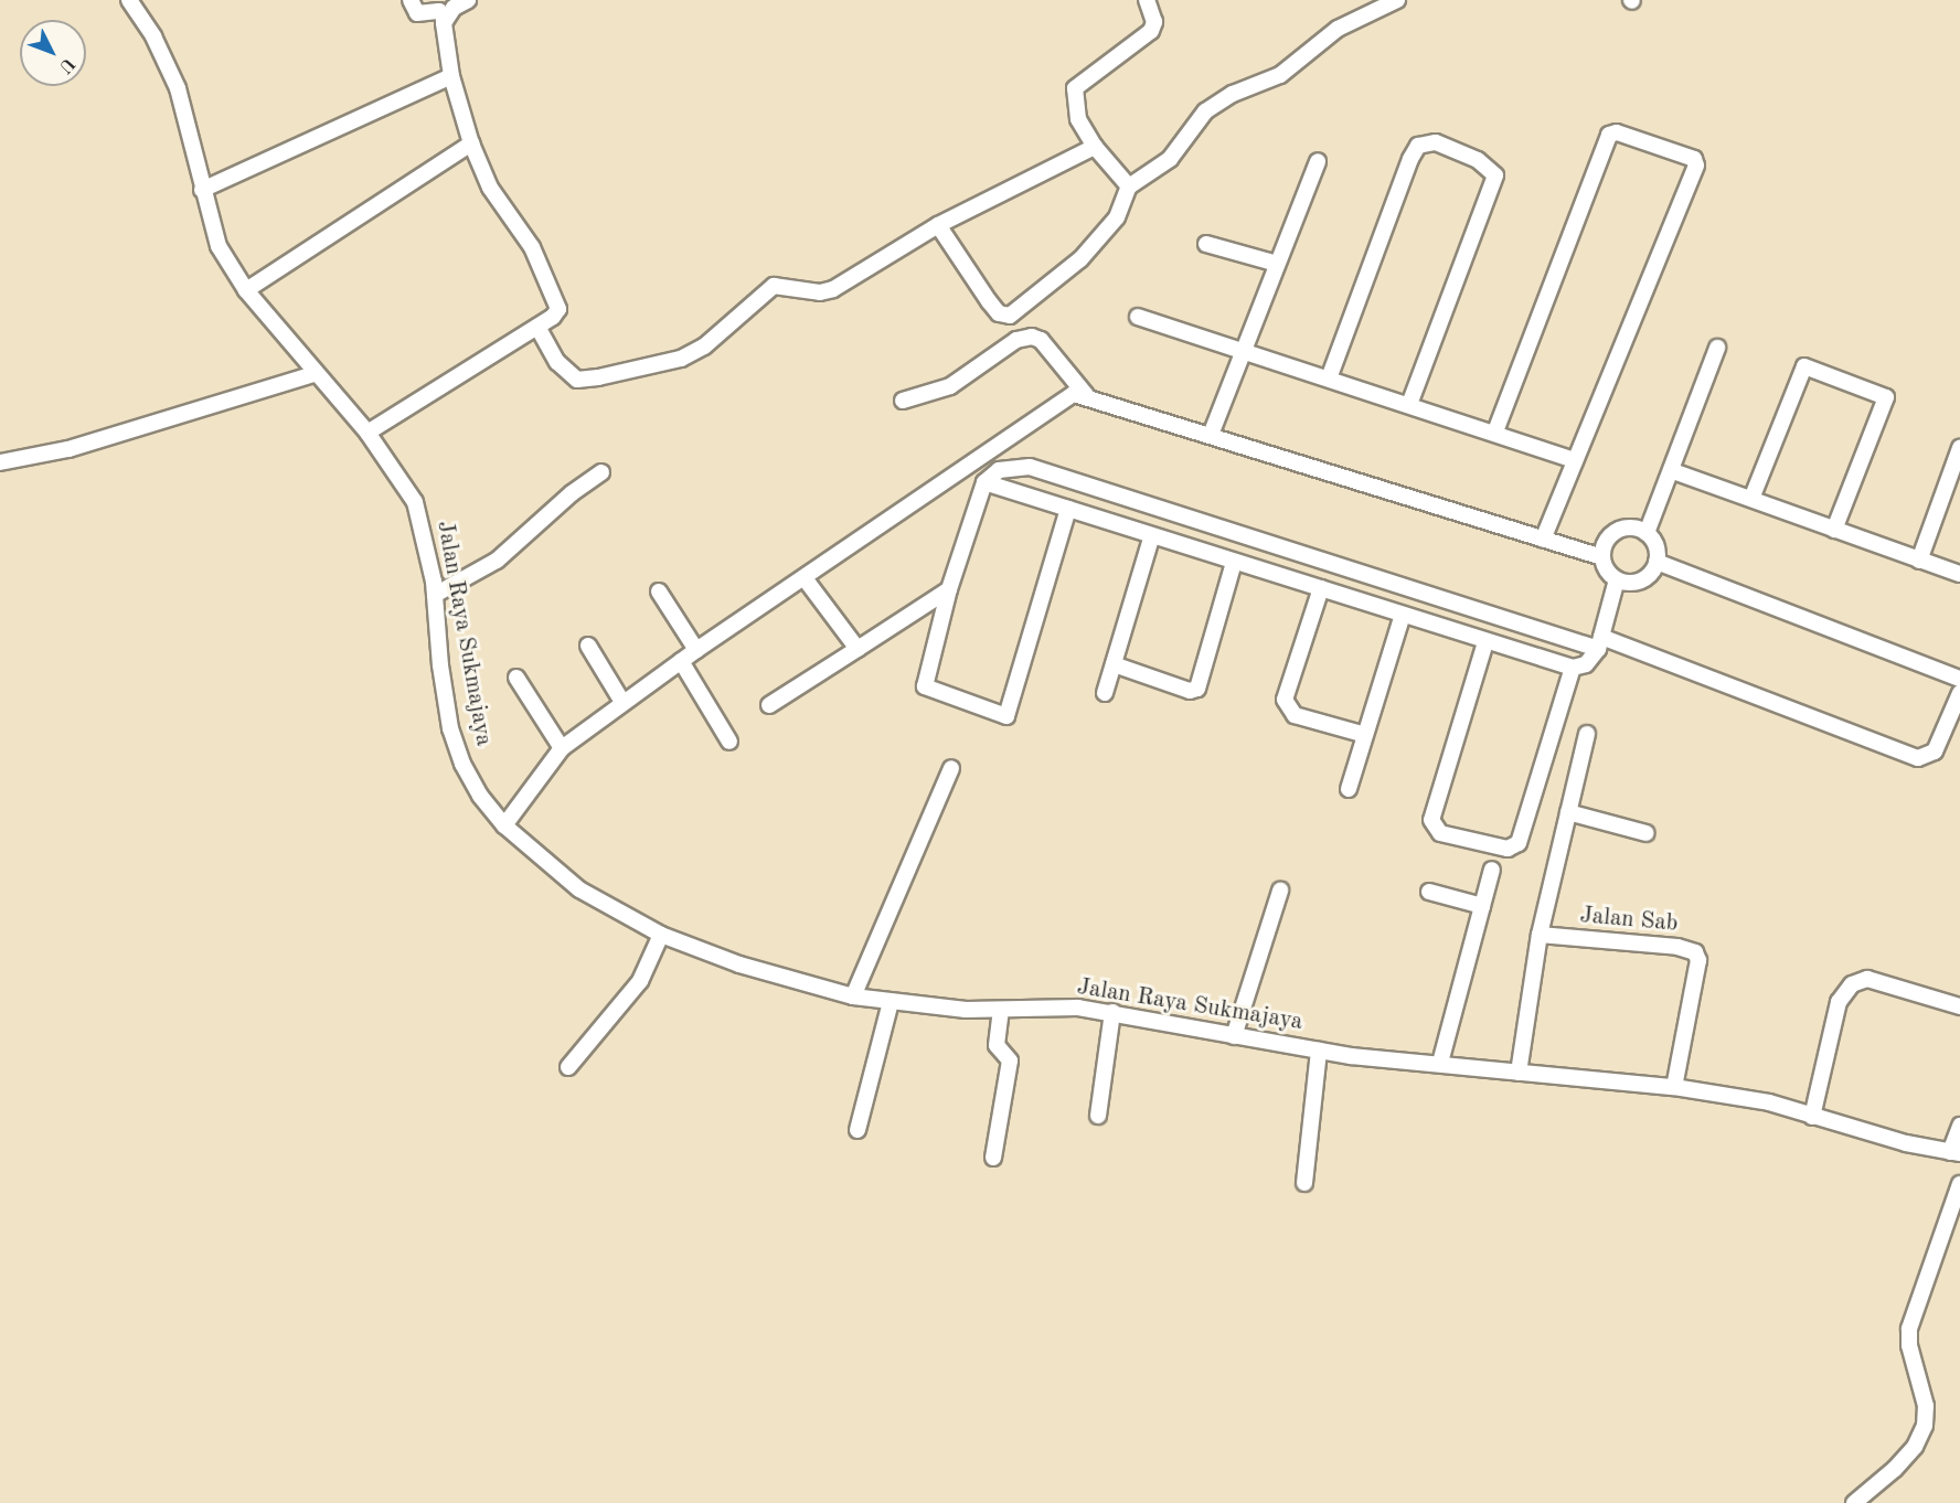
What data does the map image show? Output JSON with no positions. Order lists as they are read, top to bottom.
{
  "streets": {
    "street": ["Jalan Raya Sukmajaya", "Jalan Sab"]
  },
  "crossings": [
    ["Jalan Raya Sukmajaya", "Jalan Sab"]
  ],
  "north": "bottom right"
}
